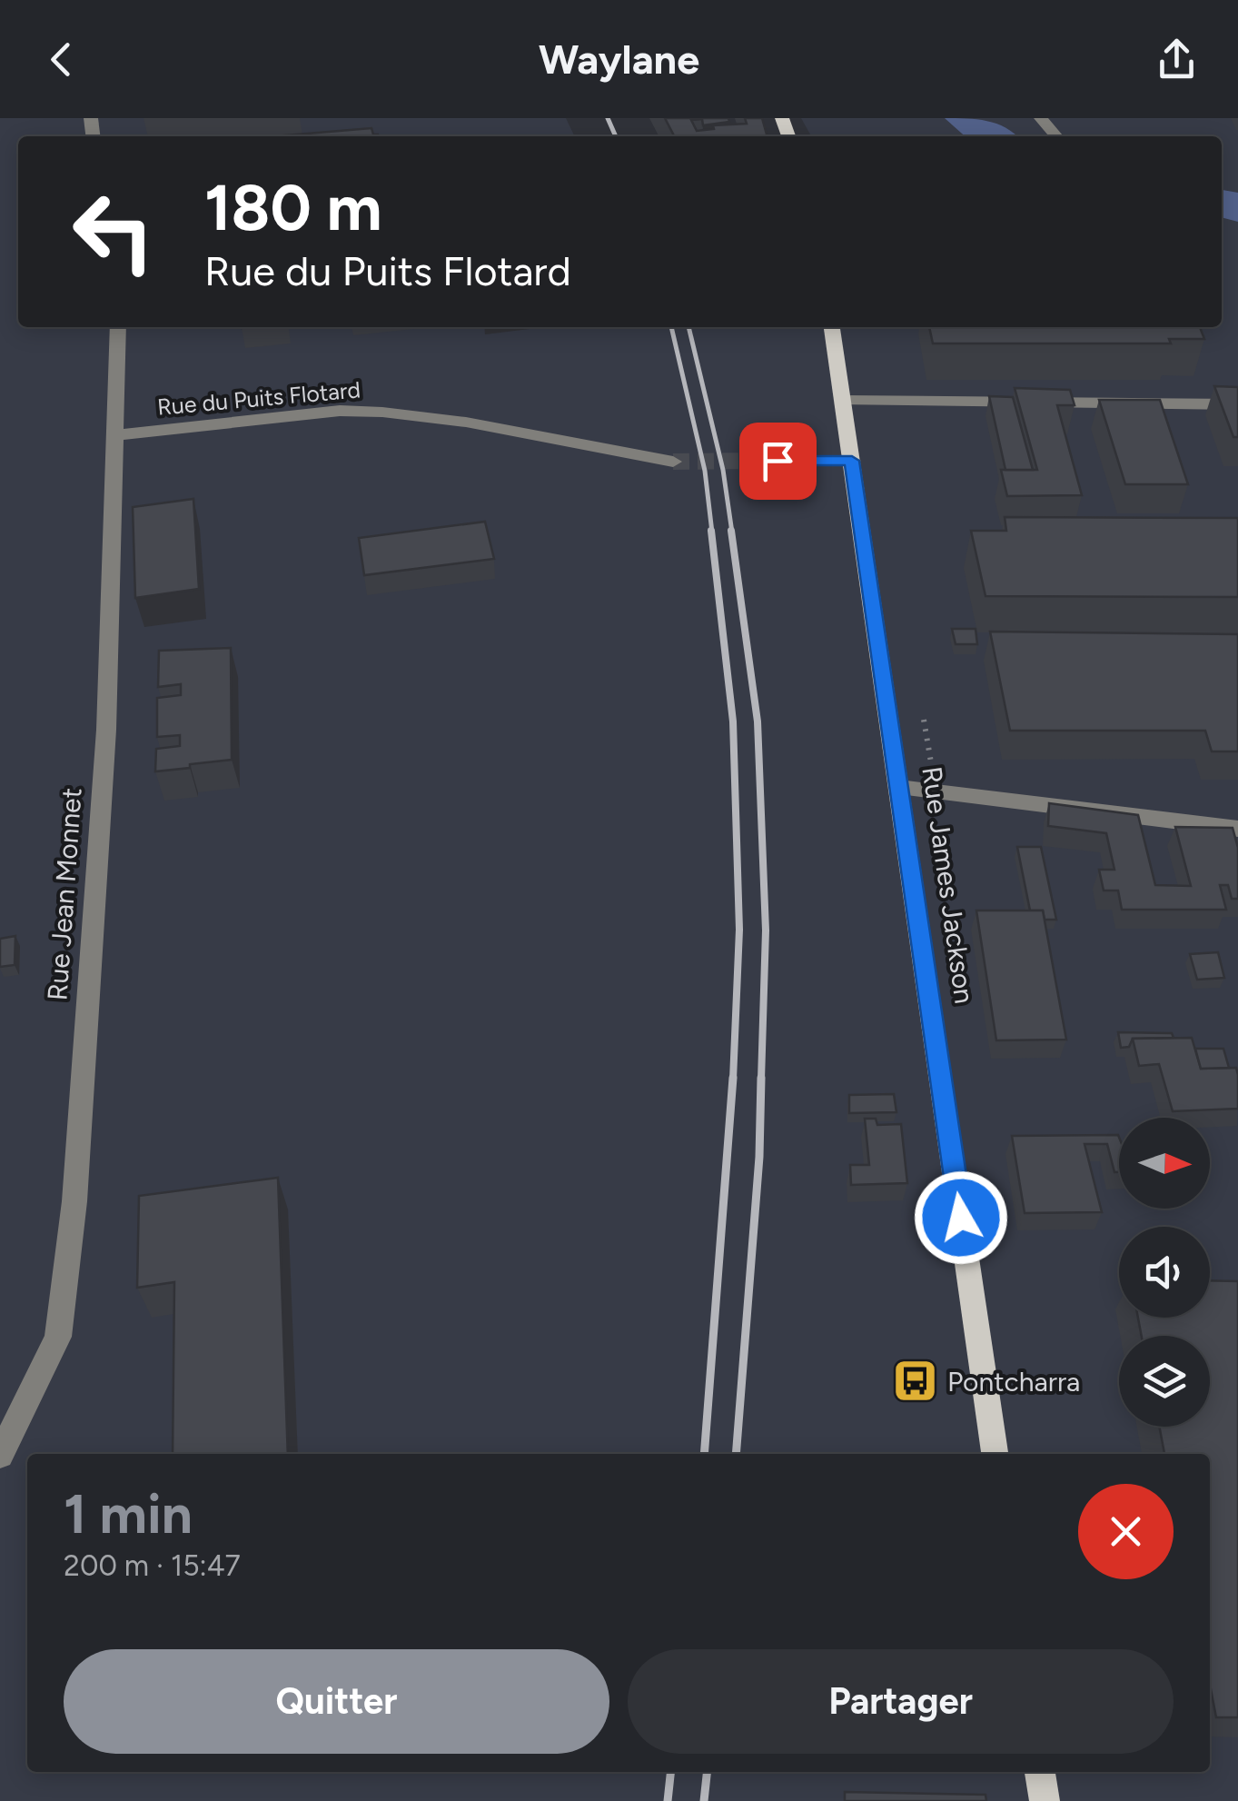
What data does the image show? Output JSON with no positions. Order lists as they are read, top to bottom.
{
  "streets": {
    "main road": ["Rue James Jackson"],
    "street": ["Rue du Puits Flotard", "Rue Jean Monnet"]
  },
  "crossings": [
    ["Rue du Puits Flotard", "Rue Jean Monnet"]
  ],
  "places": {
    "bus stop": ["Pontcharra"]
  },
  "north": "right",
  "page": {
    "header": "Waylane",
    "turn": ["180 m", "Rue du Puits Flotard"],
    "heading": ["1 min", "200 m · 15:47"],
    "buttons": ["Quitter", "Partager"]
  }
}
